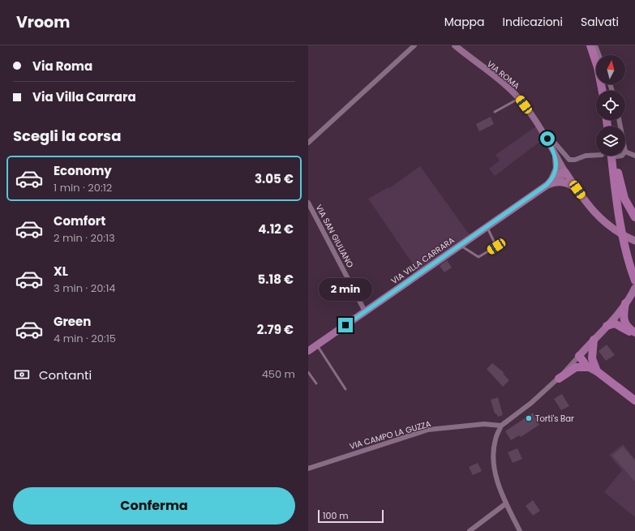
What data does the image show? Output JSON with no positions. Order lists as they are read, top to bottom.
{
  "streets": {
    "main road": ["VIA ROMA", "VIA VILLA CARRARA"],
    "street": ["VIA SAN GIULIANO", "VIA CAMPO LA GUZZA"]
  },
  "crossings": [
    ["VIA ROMA", "VIA VILLA CARRARA"],
    ["VIA SAN GIULIANO", "VIA VILLA CARRARA"]
  ],
  "places": ["Torti's Bar"],
  "scale_bar": "100 m",
  "north": "top",
  "page": {
    "header": "Vroom",
    "nav": ["Mappa", "Indicazioni", "Salvati"],
    "banner": ["Via Roma", "Via Villa Carrara"],
    "heading": "Scegli la corsa",
    "list": [
      {
        "name": "Economy",
        "note": "1 min · 20:12",
        "value": "3.05 €"
      },
      {
        "name": "Comfort",
        "note": "2 min · 20:13",
        "value": "4.12 €"
      },
      {
        "name": "XL",
        "note": "3 min · 20:14",
        "value": "5.18 €"
      },
      {
        "name": "Green",
        "note": "4 min · 20:15",
        "value": "2.79 €"
      }
    ],
    "bubble": "2 min",
    "pay": ["Contanti", "450 m"],
    "buttons": "Conferma",
    "scale": "100 m"
  }
}
